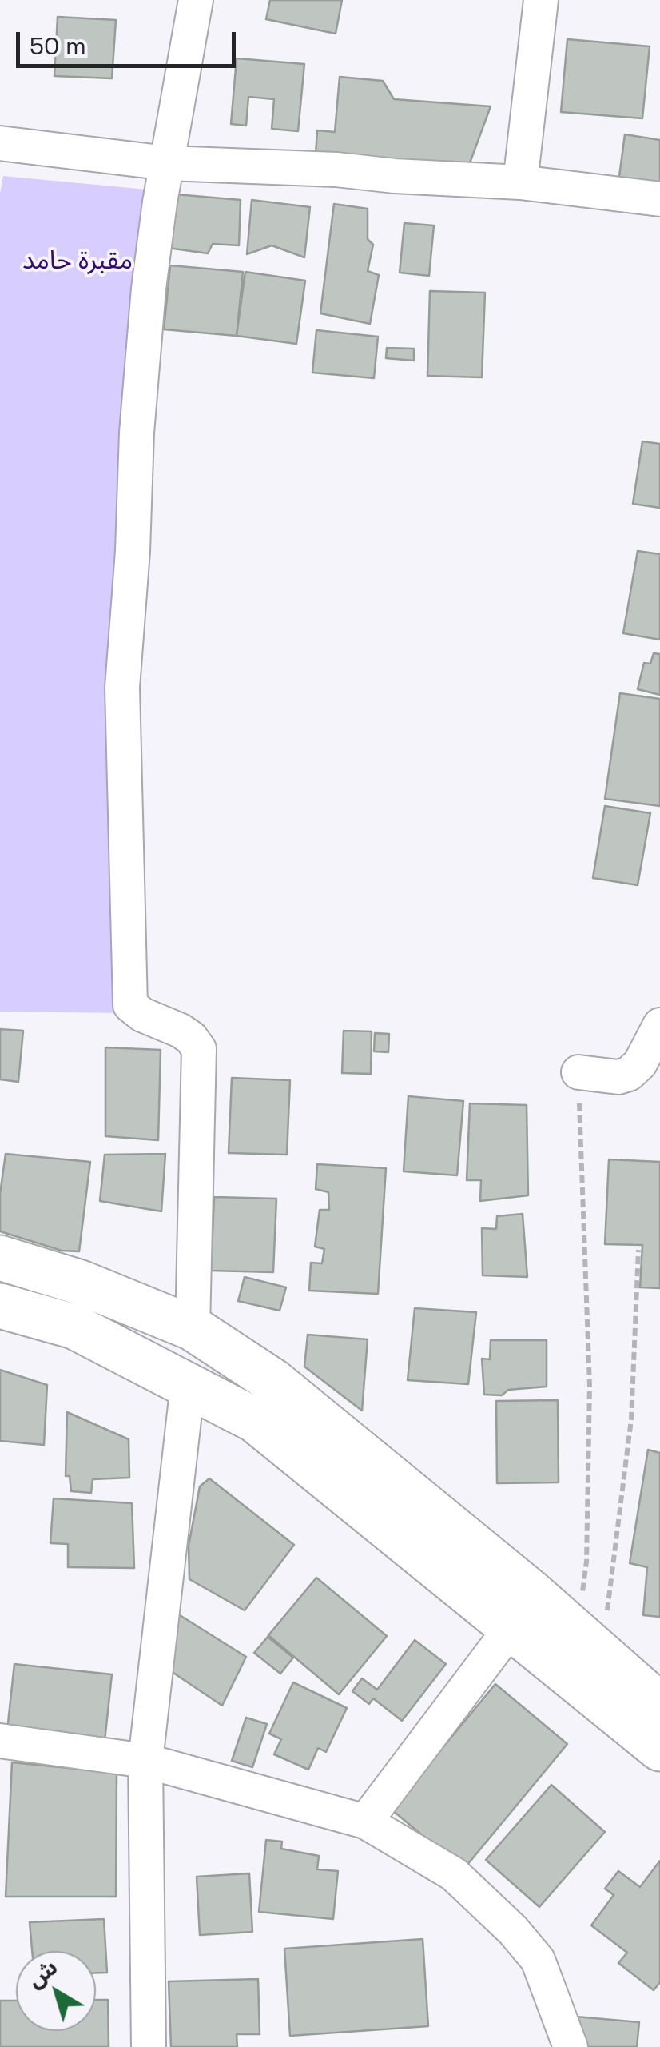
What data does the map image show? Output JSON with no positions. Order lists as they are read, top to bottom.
{
  "parks": ["مقبرة حامد"],
  "scale_bar": "50 m",
  "north": "top left"
}
